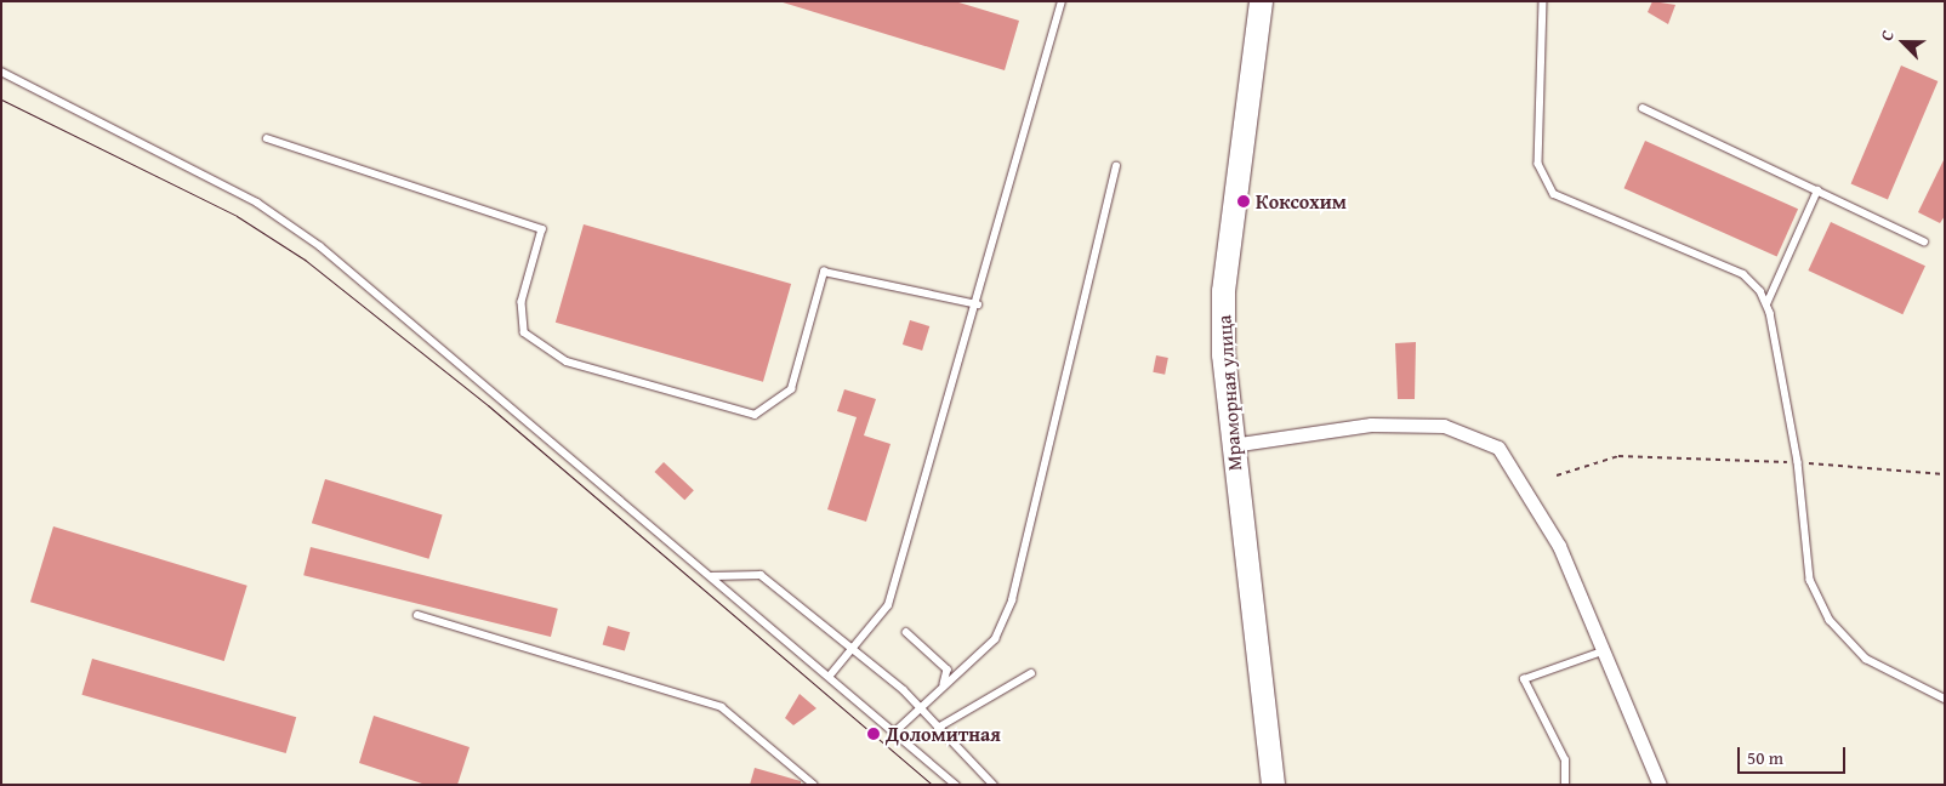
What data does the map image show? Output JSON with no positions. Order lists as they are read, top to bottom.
{
  "streets": {
    "main road": ["Мраморная улица"]
  },
  "places": ["Коксохим", "Доломитная"],
  "scale_bar": "50 m",
  "north": "top left"
}
